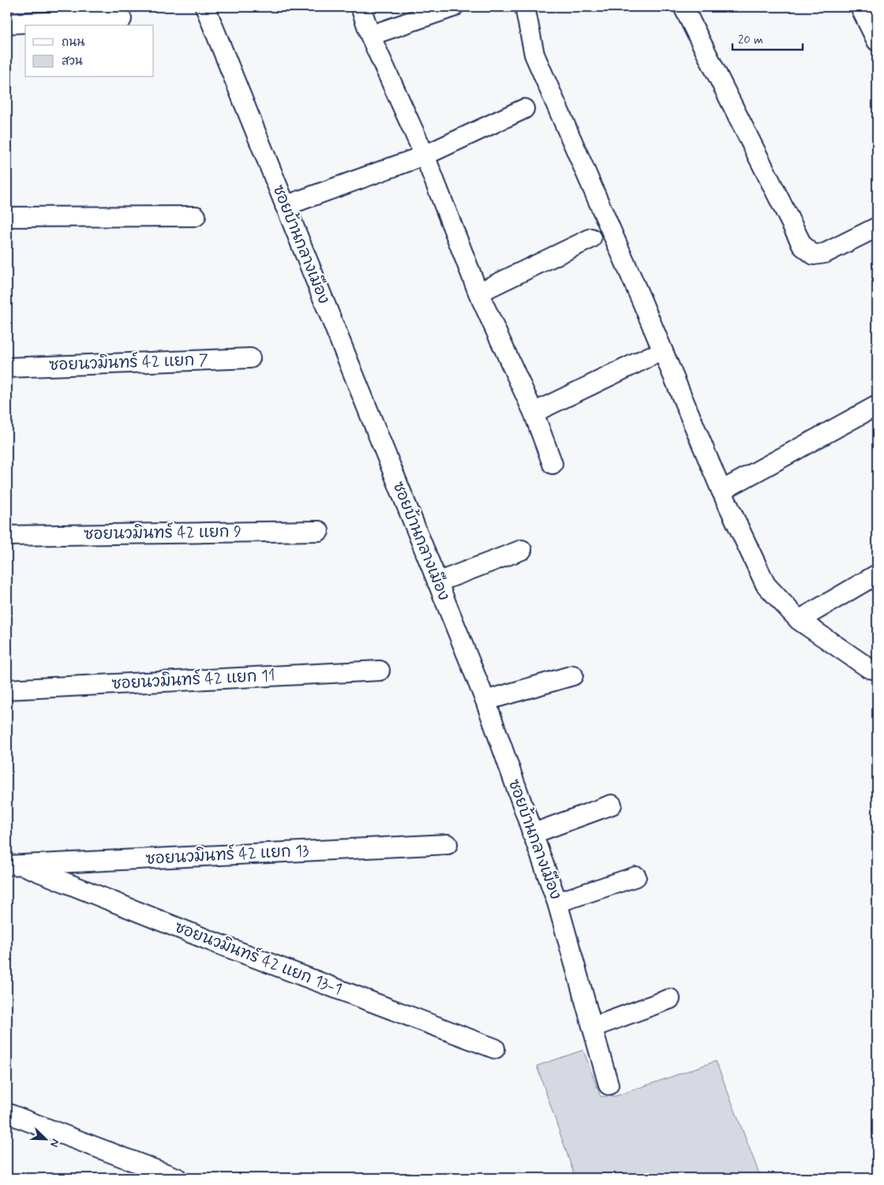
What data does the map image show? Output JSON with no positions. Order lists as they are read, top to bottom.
{
  "streets": {
    "street": [
      "ซอยบ้านกลางเมือง",
      "ซอยนวมินทร์ 42 แยก 7",
      "ซอยนวมินทร์ 42 แยก 9",
      "ซอยนวมินทร์ 42 แยก 11",
      "ซอยนวมินทร์ 42 แยก 13",
      "ซอยนวมินทร์ 42 แยก 13-1"
    ]
  },
  "crossings": [
    ["ซอยนวมินทร์ 42 แยก 13", "ซอยนวมินทร์ 42 แยก 13-1"]
  ],
  "legend": ["ถนน", "สวน"],
  "scale_bar": "20 m",
  "north": "bottom right"
}
